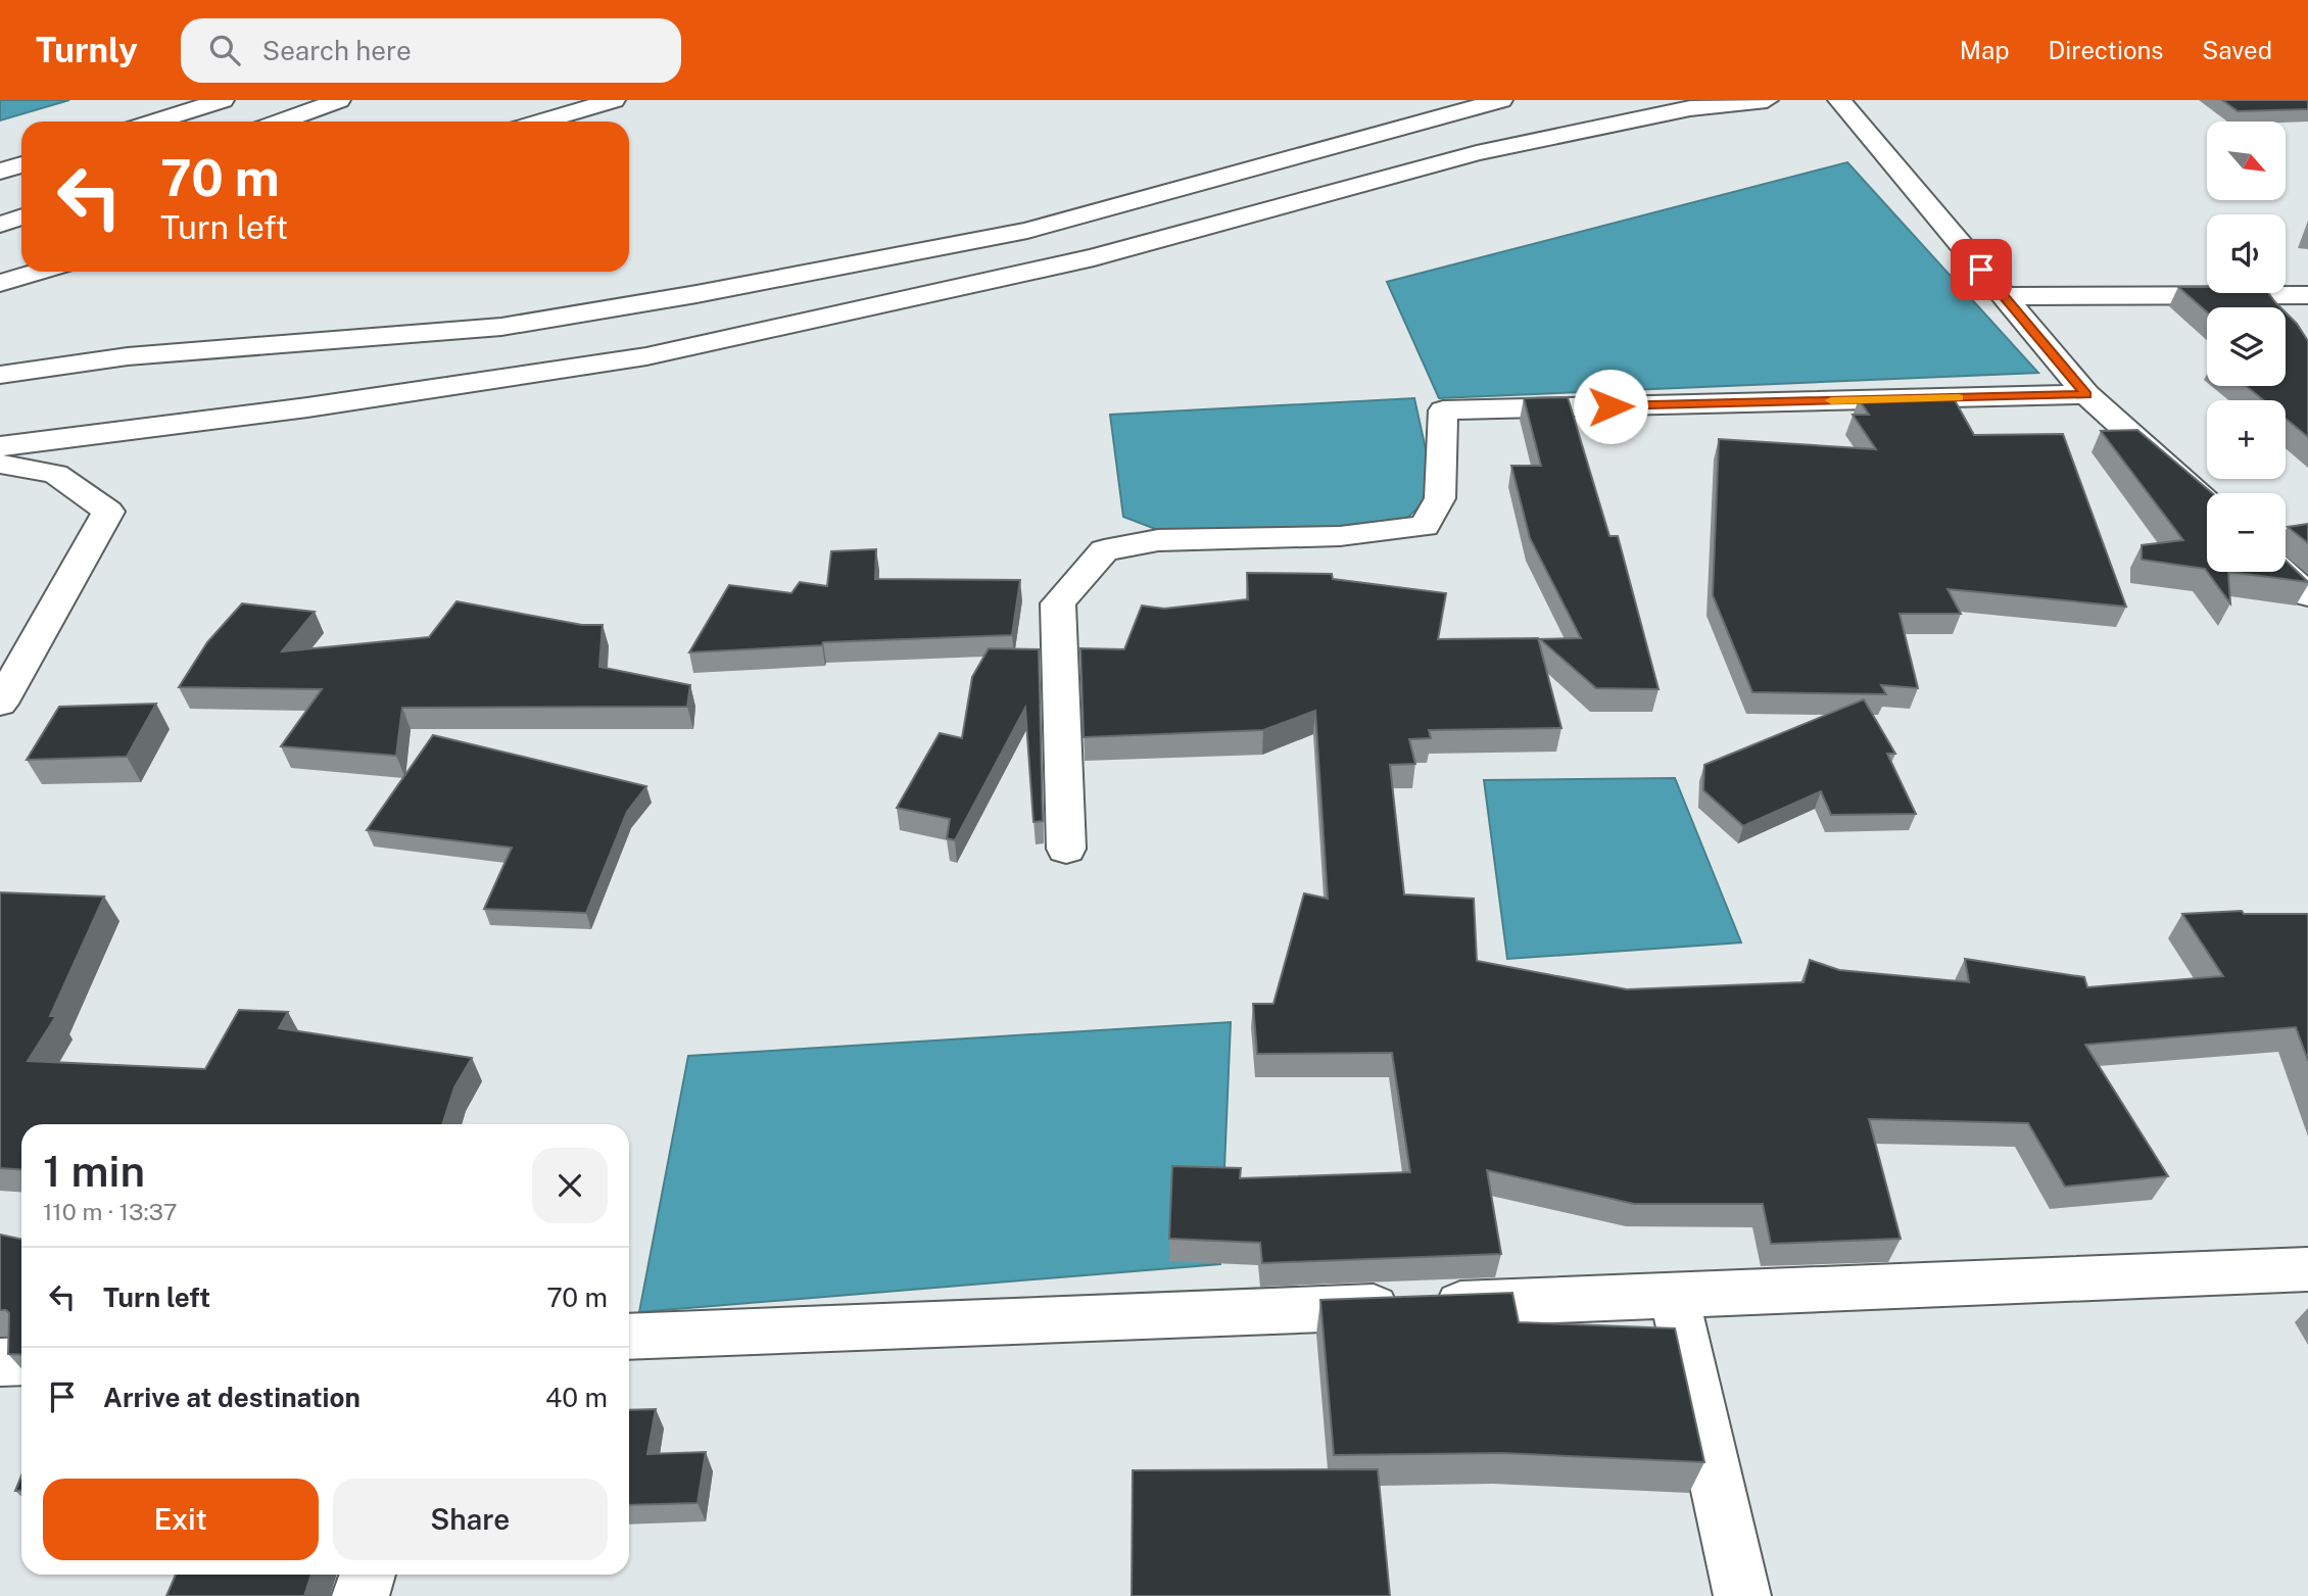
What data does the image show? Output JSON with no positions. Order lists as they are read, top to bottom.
{
  "north": "bottom right",
  "page": {
    "header": "Turnly",
    "search": "Search here",
    "nav": ["Map", "Directions", "Saved"],
    "map_buttons": ["+", "−"],
    "turn": ["70 m", "Turn left"],
    "heading": ["1 min", "110 m · 13:37"],
    "list": [
      {
        "name": "Turn left",
        "value": "70 m"
      },
      {
        "name": "Arrive at destination",
        "value": "40 m"
      }
    ],
    "buttons": ["Exit", "Share"]
  }
}
